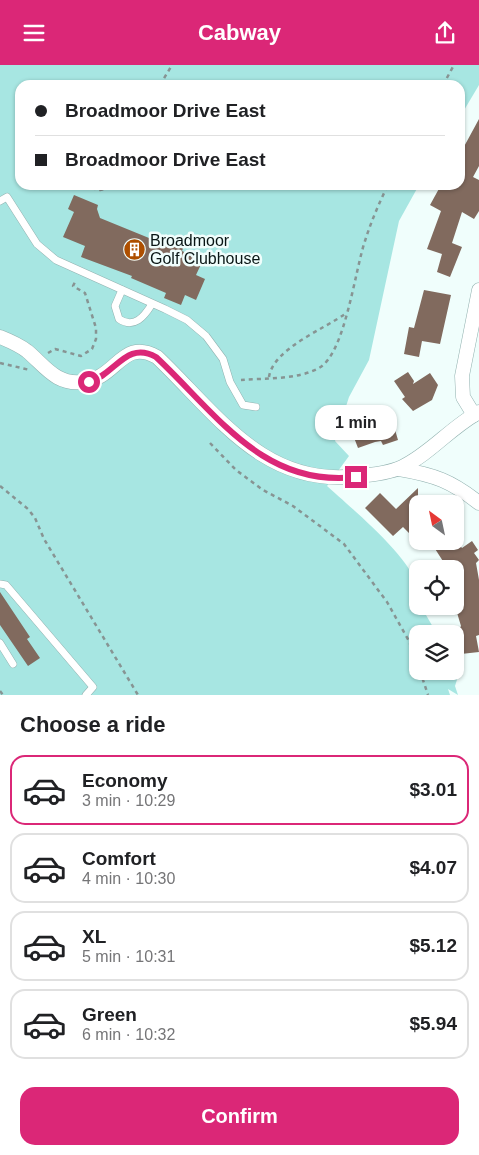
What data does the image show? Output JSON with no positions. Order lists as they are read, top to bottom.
{
  "places": {
    "building": ["Broadmoor Golf Clubhouse"]
  },
  "north": "top left",
  "page": {
    "header": "Cabway",
    "banner": ["Broadmoor Drive East", "Broadmoor Drive East"],
    "bubble": "1 min",
    "heading": "Choose a ride",
    "list": [
      {
        "name": "Economy",
        "note": "3 min · 10:29",
        "value": "$3.01"
      },
      {
        "name": "Comfort",
        "note": "4 min · 10:30",
        "value": "$4.07"
      },
      {
        "name": "XL",
        "note": "5 min · 10:31",
        "value": "$5.12"
      },
      {
        "name": "Green",
        "note": "6 min · 10:32",
        "value": "$5.94"
      }
    ],
    "buttons": "Confirm"
  }
}
